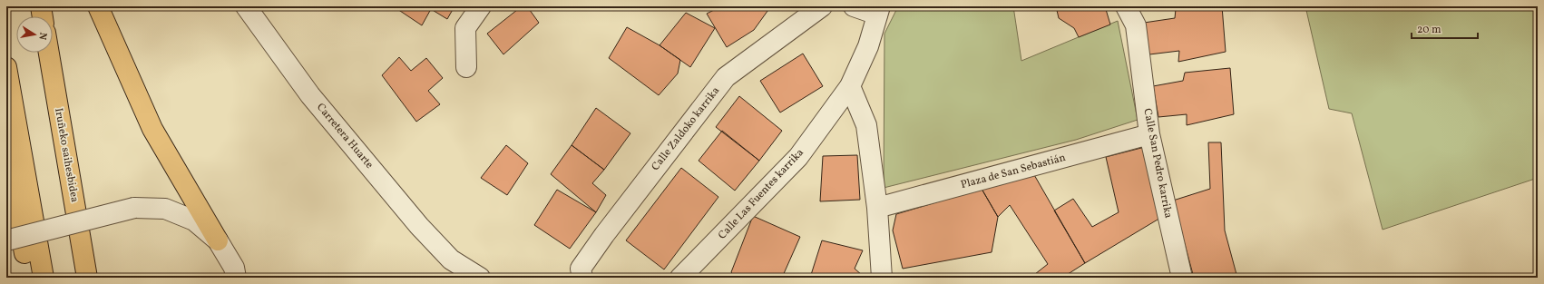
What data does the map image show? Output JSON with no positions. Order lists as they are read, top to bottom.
{
  "streets": {
    "highway": ["Iruñeko saihesbidea"],
    "street": [
      "Calle Zaldoko karrika",
      "Carretera Huarte",
      "Calle San Pedro karrika",
      "Plaza de San Sebastián",
      "Calle Las Fuentes karrika"
    ]
  },
  "crossings": [
    ["Calle San Pedro karrika", "Plaza de San Sebastián"]
  ],
  "scale_bar": "20 m",
  "north": "right"
}
